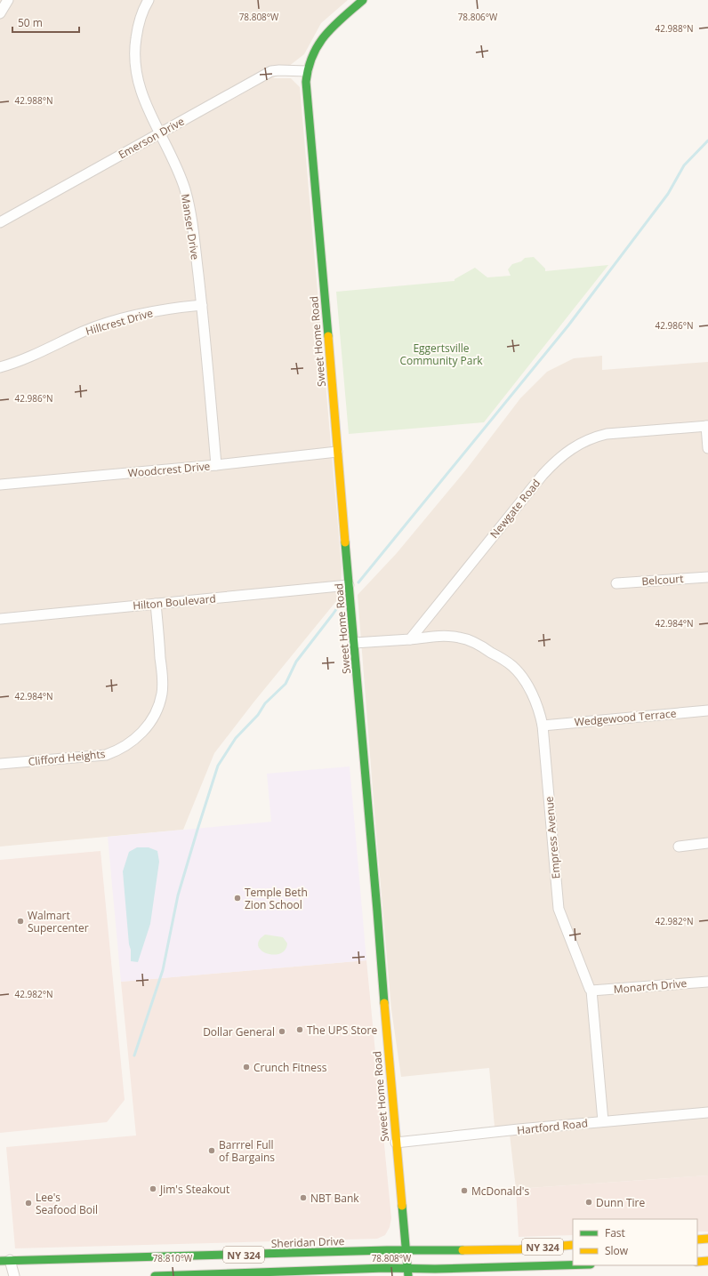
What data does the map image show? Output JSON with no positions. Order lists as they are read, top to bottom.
{
  "streets": {
    "street": [
      "Emerson Drive",
      "Manser Drive",
      "Hillcrest Drive",
      "Sweet Home Road",
      "Woodcrest Drive",
      "Newgate Road",
      "Belcourt",
      "Hilton Boulevard",
      "Wedgewood Terrace",
      "Clifford Heights",
      "Empress Avenue",
      "Monarch Drive",
      "Hartford Road",
      "Sheridan Drive",
      "NY 324"
    ]
  },
  "crossings": [
    ["Emerson Drive", "Manser Drive"],
    ["Emerson Drive", "Sweet Home Road"],
    ["Manser Drive", "Hillcrest Drive"],
    ["Manser Drive", "Woodcrest Drive"],
    ["Sweet Home Road", "Woodcrest Drive"],
    ["Sweet Home Road", "Hilton Boulevard"],
    ["Sweet Home Road", "Hartford Road"],
    ["Sweet Home Road", "Sheridan Drive"],
    ["Sweet Home Road", "NY 324"],
    ["Newgate Road", "Empress Avenue"],
    ["Hilton Boulevard", "Clifford Heights"],
    ["Wedgewood Terrace", "Empress Avenue"],
    ["Empress Avenue", "Monarch Drive"],
    ["Empress Avenue", "Hartford Road"]
  ],
  "parks": ["Eggertsville Community Park"],
  "places": [
    "Temple Beth Zion School",
    "Walmart Supercenter",
    "The UPS Store",
    "Dollar General",
    "Crunch Fitness",
    "Barrrel Full of Bargains",
    "Jim's Steakout",
    "McDonald's",
    "NBT Bank",
    "Dunn Tire",
    "Lee's Seafood Boil"
  ],
  "legend": ["Fast", "Slow"],
  "scale_bar": "50 m",
  "coordinates": [
    "78.808°W",
    "78.806°W",
    "42.988°N",
    "42.986°N",
    "42.984°N",
    "42.982°N",
    "78.810°W"
  ]
}
